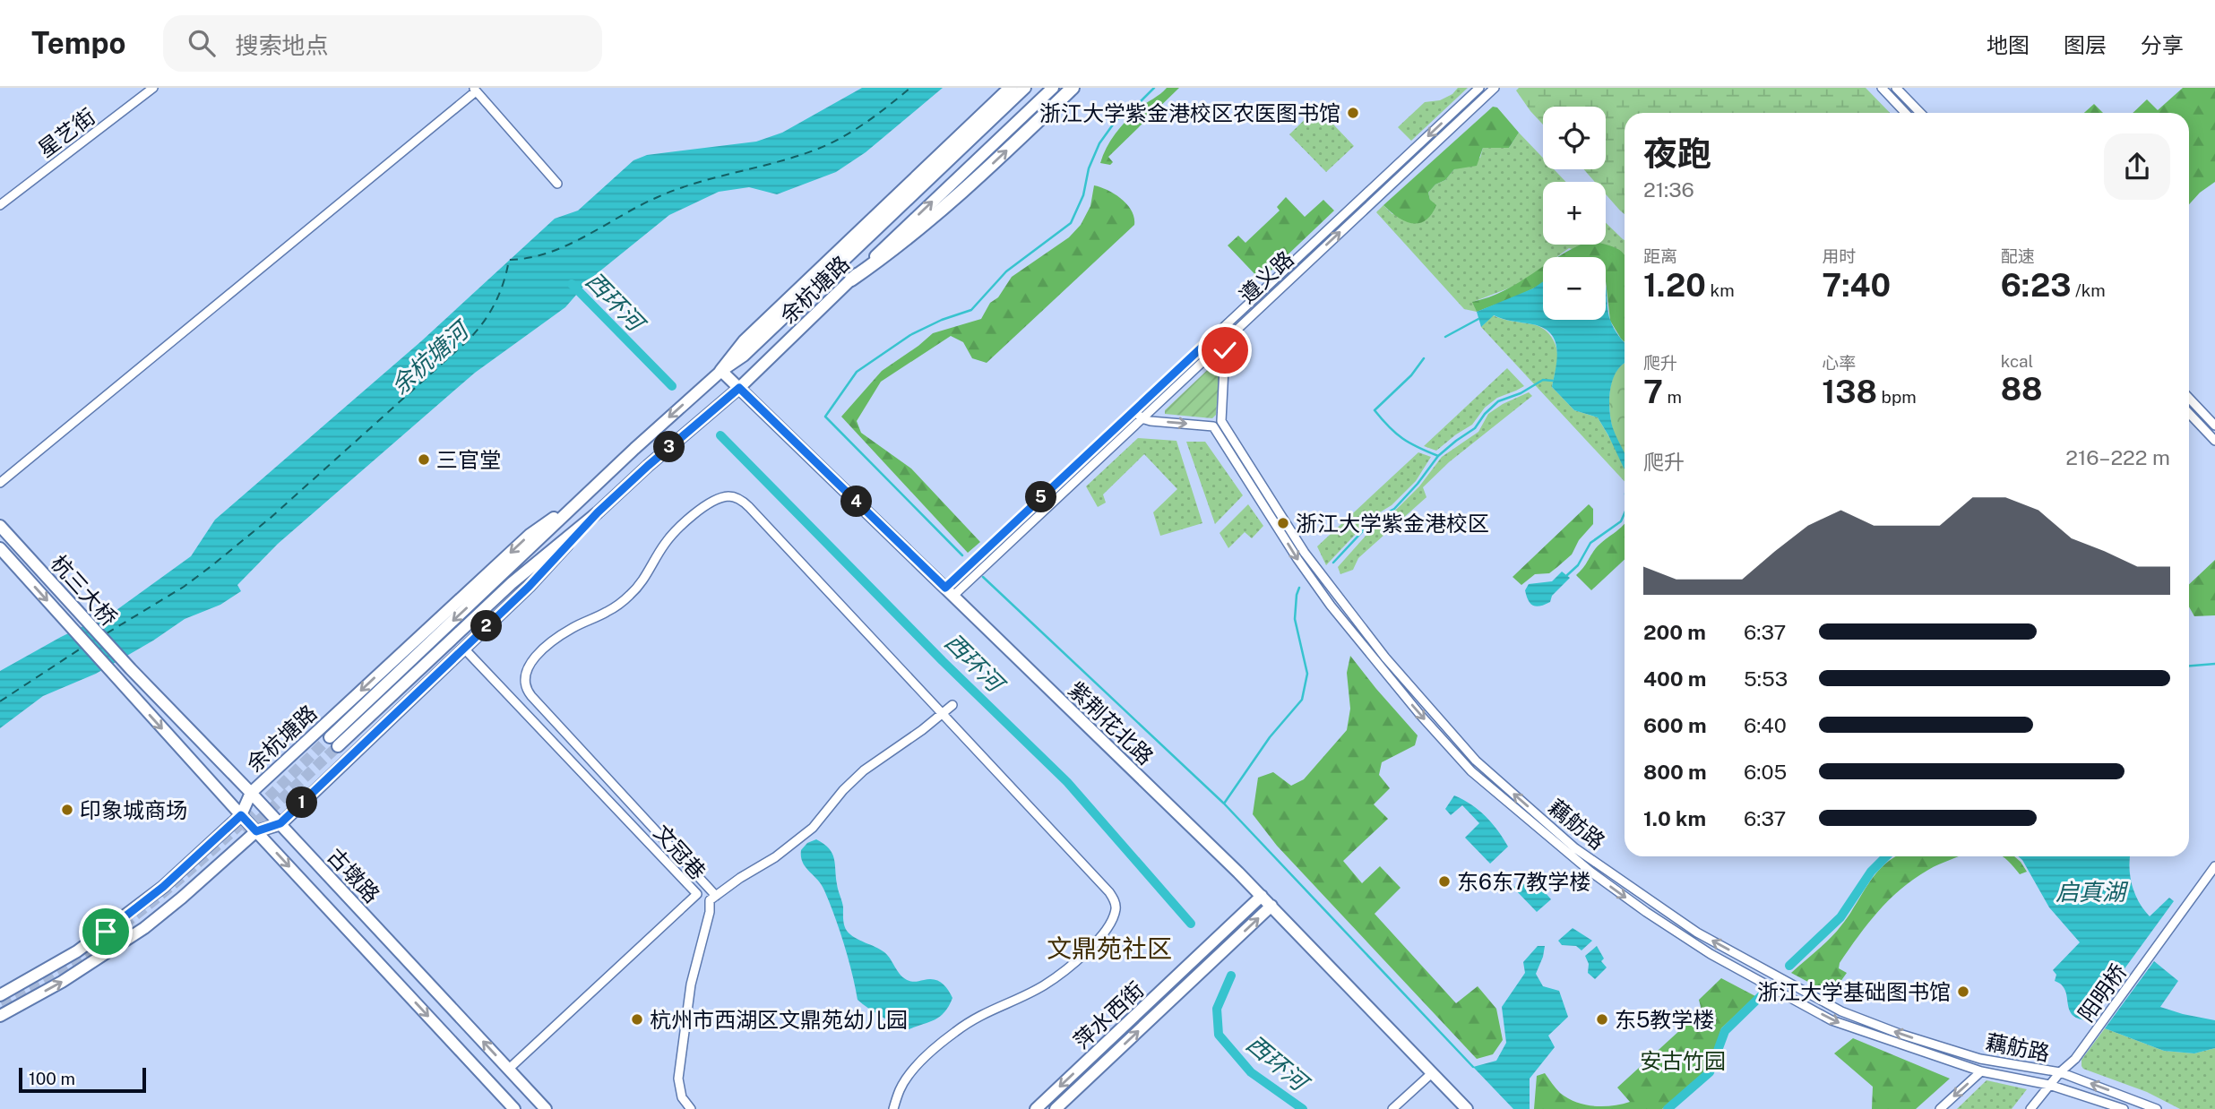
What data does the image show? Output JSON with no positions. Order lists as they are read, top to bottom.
{
  "streets": {
    "main road": [
      "余杭塘路",
      "杭三大桥",
      "紫荆花北路",
      "古墩路",
      "萍水西街"
    ],
    "street": [
      "星艺街",
      "遵义路",
      "藕舫路",
      "文冠巷",
      "阳明桥"
    ]
  },
  "crossings": [
    ["遵义路", "紫荆花北路"],
    ["遵义路", "藕舫路"],
    ["余杭塘路", "紫荆花北路"],
    ["余杭塘路", "文冠巷"],
    ["余杭塘路", "古墩路"],
    ["杭三大桥", "古墩路"],
    ["紫荆花北路", "萍水西街"],
    ["藕舫路", "阳明桥"],
    ["文冠巷", "古墩路"]
  ],
  "districts": ["文鼎苑社区"],
  "water": ["西环河", "余杭塘河", "启真湖"],
  "parks": ["安古竹园"],
  "places": [
    "浙江大学紫金港校区农医图书馆",
    "三官堂",
    "浙江大学紫金港校区",
    "印象城商场",
    "东6东7教学楼",
    "浙江大学基础图书馆",
    "杭州市西湖区文鼎苑幼儿园",
    "东5教学楼"
  ],
  "scale_bar": "100 m",
  "page": {
    "header": "Tempo",
    "search": "搜索地点",
    "nav": ["地图", "图层", "分享"],
    "map_buttons": ["+", "−"],
    "heading": ["夜跑", "21:36"],
    "stats": [
      ["距离", "1.20 km"],
      ["用时", "7:40"],
      ["配速", "6:23 /km"],
      ["爬升", "7 m"],
      ["心率", "138 bpm"],
      ["kcal", "88"]
    ],
    "pins": [
      "3",
      "5",
      "4",
      "2",
      "1"
    ],
    "chart": ["爬升", "216–222 m"],
    "list": [
      {
        "name": "200 m",
        "note": "6:37"
      },
      {
        "name": "400 m",
        "note": "5:53"
      },
      {
        "name": "600 m",
        "note": "6:40"
      },
      {
        "name": "800 m",
        "note": "6:05"
      },
      {
        "name": "1.0 km",
        "note": "6:37"
      }
    ],
    "scale": "100 m"
  }
}
